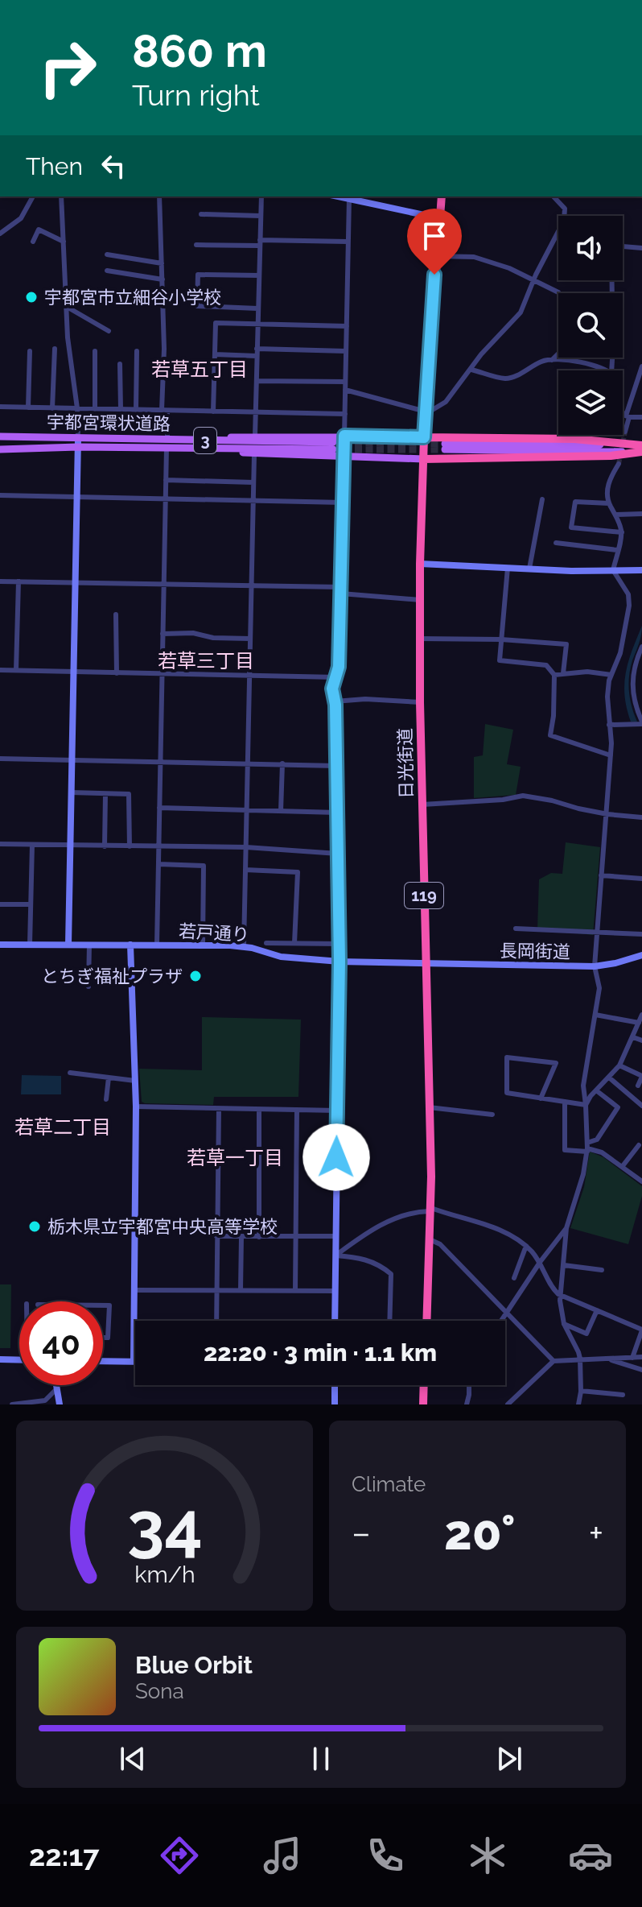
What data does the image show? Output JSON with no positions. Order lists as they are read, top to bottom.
{
  "streets": {
    "highway": ["日光街道", "119"],
    "main road": ["宇都宮環状道路", "3"],
    "street": ["若戸通り", "長岡街道"]
  },
  "crossings": [
    ["宇都宮環状道路", "3"],
    ["3", "日光街道"],
    ["日光街道", "若戸通り"],
    ["日光街道", "長岡街道"],
    ["若戸通り", "長岡街道"]
  ],
  "districts": [
    "若草五丁目",
    "若草三丁目",
    "若草二丁目",
    "若草一丁目"
  ],
  "places": ["宇都宮市立細谷小学校", "とちぎ福祉プラザ", "栃木県立宇都宮中央高等学校"],
  "page": {
    "turn": ["860 m", "Turn right"],
    "then": "Then",
    "limit": "40",
    "trip": "22:20 · 3 min · 1.1 km",
    "tile": "Climate",
    "heat": ["−", "20°", "+"],
    "song": ["Blue Orbit", "Sona"],
    "tabs": "22:17",
    "gauge": ["34", "km/h"]
  }
}
